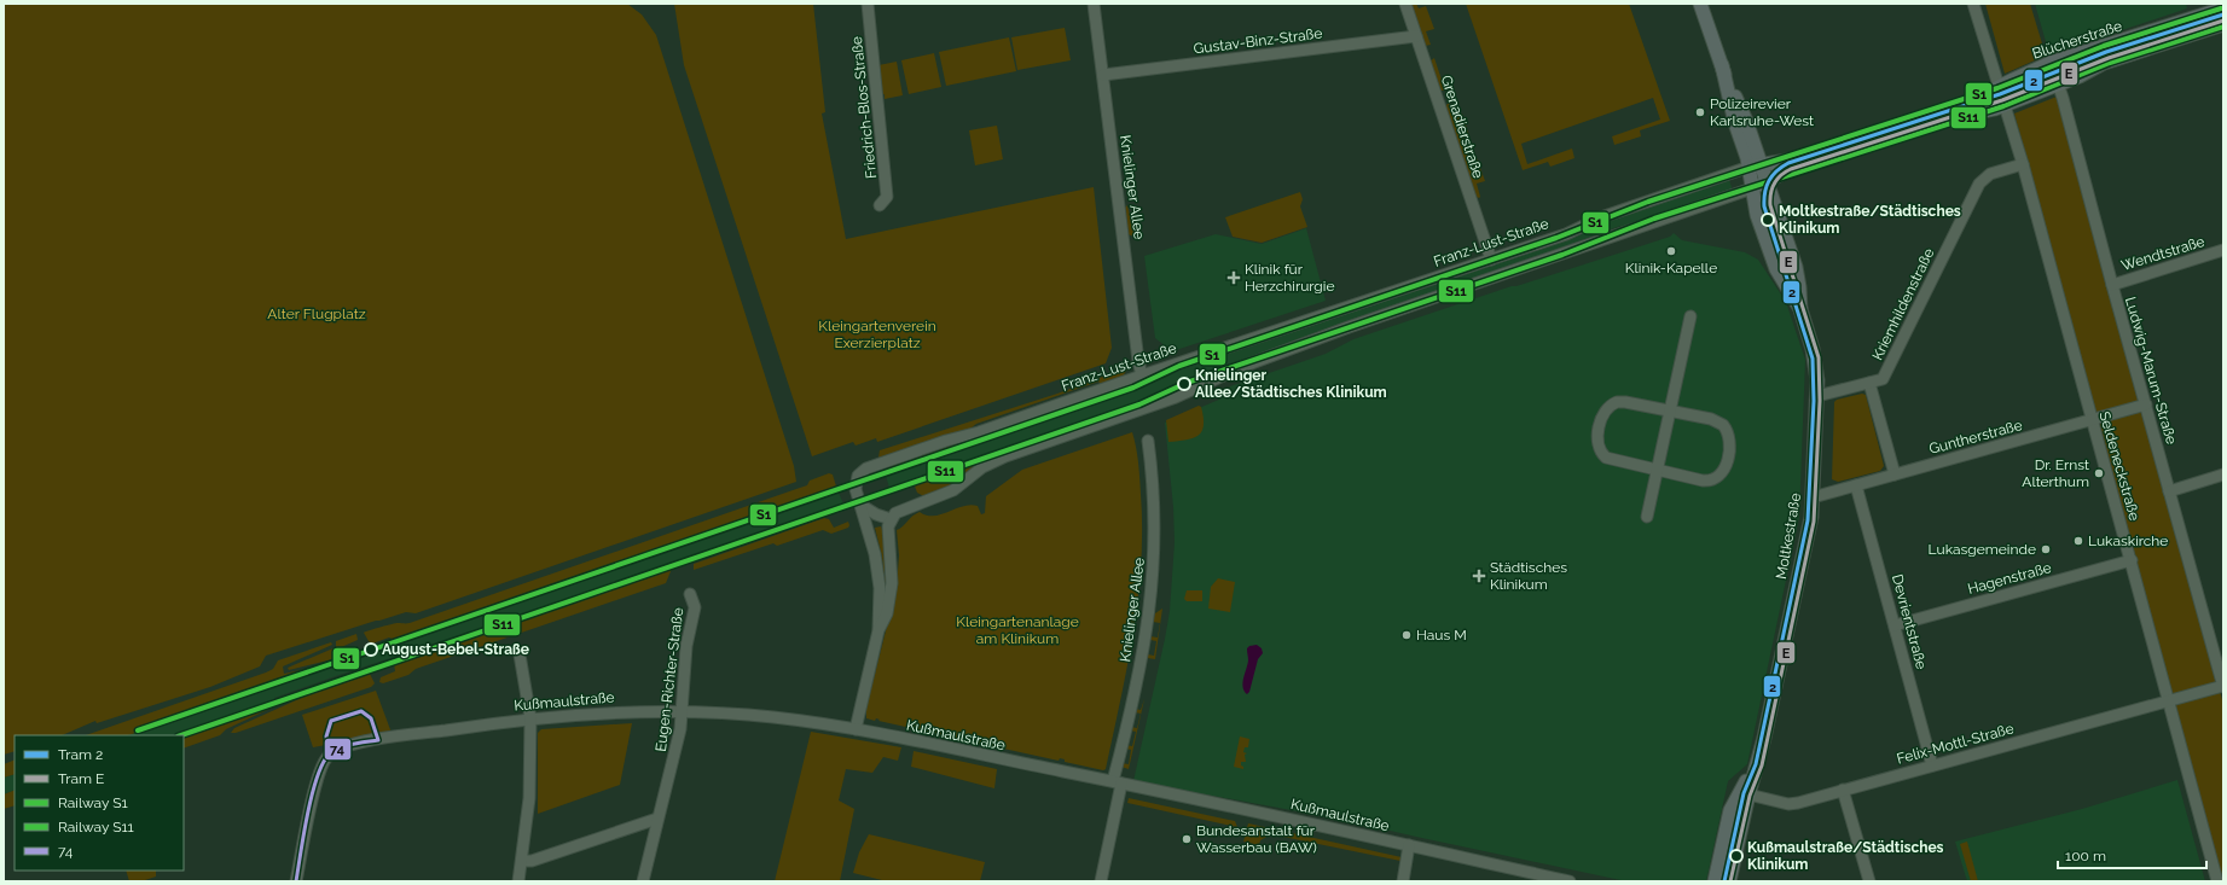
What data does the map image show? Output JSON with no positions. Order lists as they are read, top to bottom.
{
  "streets": {
    "main road": ["Blücherstraße", "Moltkestraße"],
    "street": [
      "Gustav-Binz-Straße",
      "Friedrich-Blos-Straße",
      "Grenadierstraße",
      "Knielinger Allee",
      "Franz-Lust-Straße",
      "Wendtstraße",
      "Kriemhildenstraße",
      "Ludwig-Marum-Straße",
      "Guntherstraße",
      "Seldeneckstraße",
      "Hagenstraße",
      "Devrientstraße",
      "Eugen-Richter-Straße",
      "Kußmaulstraße",
      "Felix-Mottl-Straße"
    ]
  },
  "crossings": [
    ["Blücherstraße", "Franz-Lust-Straße"],
    ["Blücherstraße", "Ludwig-Marum-Straße"],
    ["Blücherstraße", "Seldeneckstraße"],
    ["Blücherstraße", "Moltkestraße"],
    ["Gustav-Binz-Straße", "Grenadierstraße"],
    ["Gustav-Binz-Straße", "Knielinger Allee"],
    ["Grenadierstraße", "Franz-Lust-Straße"],
    ["Knielinger Allee", "Franz-Lust-Straße"],
    ["Knielinger Allee", "Kußmaulstraße"],
    ["Franz-Lust-Straße", "Moltkestraße"],
    ["Franz-Lust-Straße", "Kußmaulstraße"],
    ["Wendtstraße", "Ludwig-Marum-Straße"],
    ["Kriemhildenstraße", "Seldeneckstraße"],
    ["Kriemhildenstraße", "Moltkestraße"],
    ["Ludwig-Marum-Straße", "Guntherstraße"],
    ["Ludwig-Marum-Straße", "Felix-Mottl-Straße"],
    ["Guntherstraße", "Seldeneckstraße"],
    ["Guntherstraße", "Moltkestraße"],
    ["Guntherstraße", "Devrientstraße"],
    ["Seldeneckstraße", "Hagenstraße"],
    ["Seldeneckstraße", "Felix-Mottl-Straße"],
    ["Moltkestraße", "Felix-Mottl-Straße"],
    ["Hagenstraße", "Devrientstraße"],
    ["Devrientstraße", "Felix-Mottl-Straße"],
    ["Eugen-Richter-Straße", "Kußmaulstraße"]
  ],
  "parks": ["Alter Flugplatz", "Kleingartenverein Exerzierplatz", "Kleingartenanlage am Klinikum"],
  "places": {
    "other": [
      "Polizeirevier Karlsruhe-West",
      "Moltkestraße/Städtisches Klinikum",
      "Klinik-Kapelle",
      "Knielinger Allee/Städtisches Klinikum",
      "Dr. Ernst Alterthum",
      "Lukaskirche",
      "Lukasgemeinde",
      "Haus M",
      "August-Bebel-Straße",
      "Bundesanstalt für Wasserbau (BAW)",
      "Kußmaulstraße/Städtisches Klinikum"
    ],
    "health": ["Klinik für Herzchirurgie", "Städtisches Klinikum"]
  },
  "lines": [
    "rail line S1",
    "tram line 2",
    "tram line E",
    "rail line S11",
    "transit line 74"
  ],
  "legend": [
    "Tram 2",
    "Tram E",
    "Railway S1",
    "Railway S11",
    "74"
  ],
  "scale_bar": "100 m"
}
